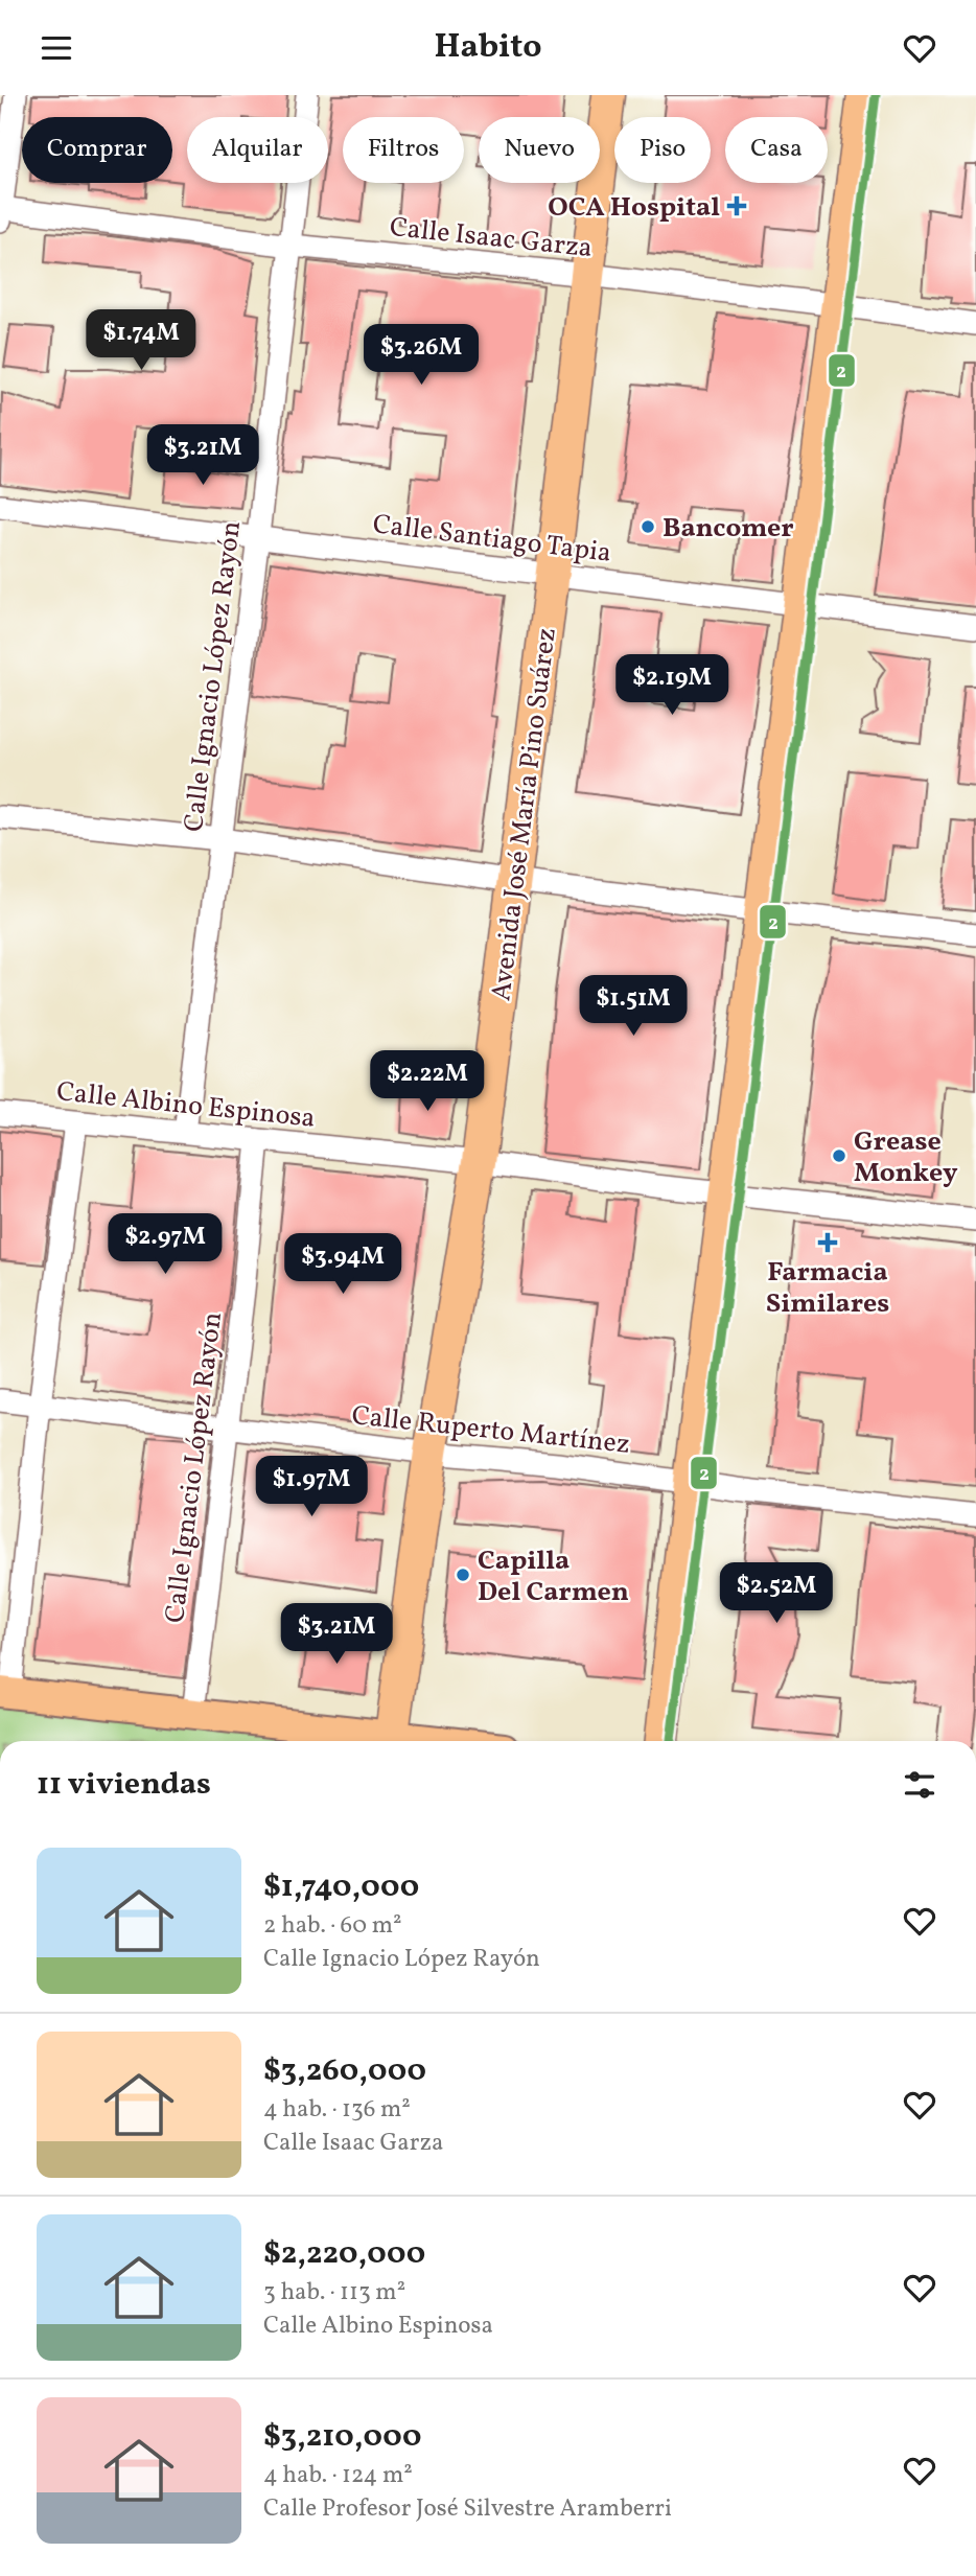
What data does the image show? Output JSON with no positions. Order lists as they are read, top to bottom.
{
  "streets": {
    "highway": ["Avenida José María Pino Suárez"],
    "street": [
      "Calle Isaac Garza",
      "Calle Santiago Tapia",
      "Calle Ignacio López Rayón",
      "Calle Albino Espinosa",
      "Calle Ruperto Martínez"
    ]
  },
  "crossings": [
    ["Calle Isaac Garza", "Calle Ignacio López Rayón"],
    ["Calle Isaac Garza", "Avenida José María Pino Suárez"],
    ["Calle Santiago Tapia", "Calle Ignacio López Rayón"],
    ["Calle Santiago Tapia", "Avenida José María Pino Suárez"],
    ["Calle Ignacio López Rayón", "Calle Albino Espinosa"],
    ["Calle Ignacio López Rayón", "Calle Ruperto Martínez"],
    ["Avenida José María Pino Suárez", "Calle Albino Espinosa"],
    ["Avenida José María Pino Suárez", "Calle Ruperto Martínez"]
  ],
  "places": {
    "health": ["OCA Hospital", "Farmacia Similares"],
    "other": ["Bancomer", "Grease Monkey", "Capilla Del Carmen"]
  },
  "lines": ["metro line 2"],
  "page": {
    "header": "Habito",
    "chip": [
      "Comprar",
      "Alquilar",
      "Filtros",
      "Nuevo",
      "Piso",
      "Casa"
    ],
    "price": [
      "$1.74M",
      "$3.26M",
      "$3.21M",
      "$2.19M",
      "$1.51M",
      "$2.22M",
      "$2.97M",
      "$3.94M",
      "$1.97M",
      "$2.52M",
      "$3.21M"
    ],
    "heading": "11 viviendas",
    "list": [
      {
        "name": "$1,740,000",
        "note": "2 hab. · 60 m² · Calle Ignacio López Rayón"
      },
      {
        "name": "$3,260,000",
        "note": "4 hab. · 136 m² · Calle Isaac Garza"
      },
      {
        "name": "$2,220,000",
        "note": "3 hab. · 113 m² · Calle Albino Espinosa"
      },
      {
        "name": "$3,210,000",
        "note": "4 hab. · 124 m² · Calle Profesor José Silvestre Aramberri"
      }
    ]
  }
}
